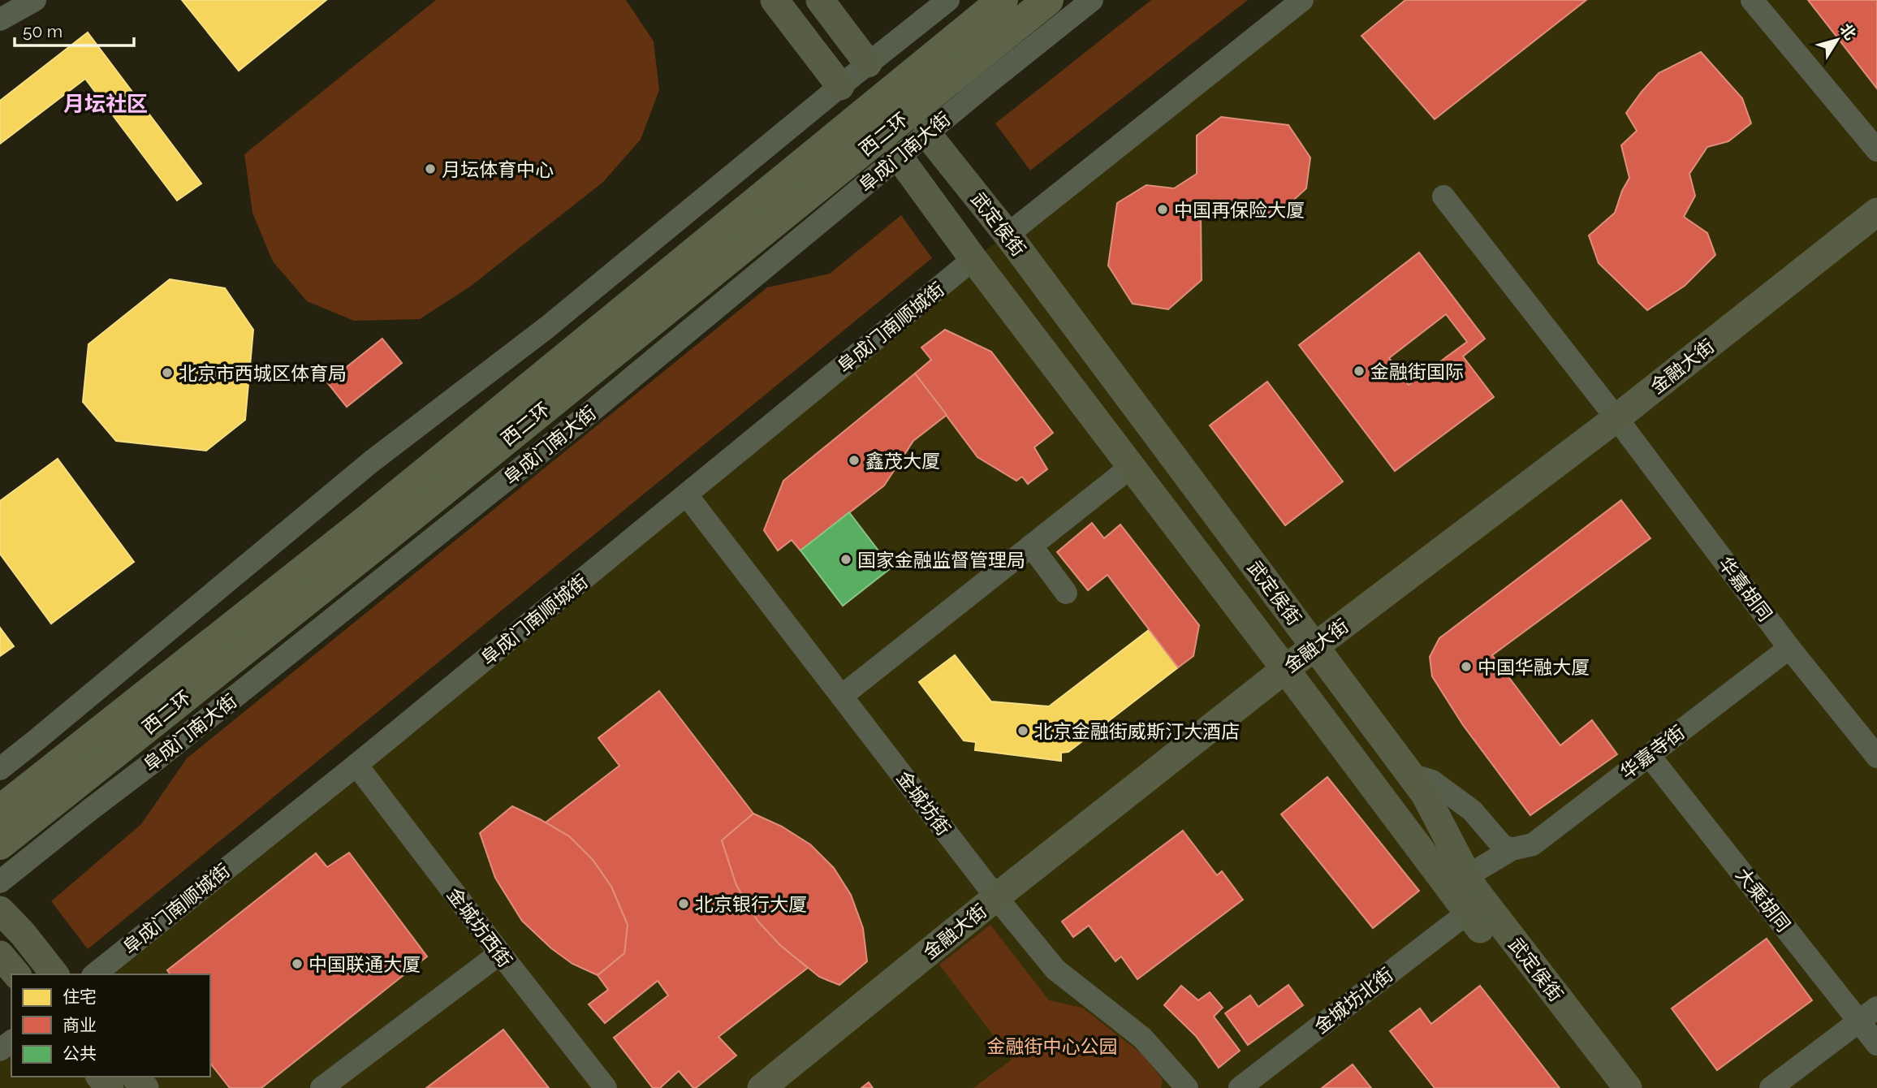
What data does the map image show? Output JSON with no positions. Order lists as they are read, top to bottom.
{
  "streets": {
    "highway": ["西二环"],
    "main road": ["武定侯街", "金融大街"],
    "street": [
      "阜成门南大街",
      "阜成门南顺城街",
      "华嘉胡同",
      "华嘉寺街",
      "金城坊街",
      "大乘胡同",
      "金城坊西街",
      "金城坊北街"
    ]
  },
  "crossings": [
    ["阜成门南大街", "武定侯街"],
    ["武定侯街", "阜成门南顺城街"],
    ["武定侯街", "金融大街"],
    ["武定侯街", "华嘉寺街"],
    ["武定侯街", "金城坊北街"],
    ["阜成门南顺城街", "金城坊街"],
    ["阜成门南顺城街", "金城坊西街"],
    ["金融大街", "华嘉胡同"],
    ["金融大街", "金城坊街"],
    ["华嘉胡同", "华嘉寺街"],
    ["华嘉寺街", "大乘胡同"]
  ],
  "districts": ["月坛社区"],
  "parks": ["金融街中心公园"],
  "places": [
    "月坛体育中心",
    "中国再保险大厦",
    "金融街国际",
    "北京市西城区体育局",
    "鑫茂大厦",
    "国家金融监督管理局",
    "中国华融大厦",
    "北京金融街威斯汀大酒店",
    "北京银行大厦",
    "中国联通大厦"
  ],
  "legend": ["住宅", "商业", "公共"],
  "scale_bar": "50 m",
  "north": "top right"
}
